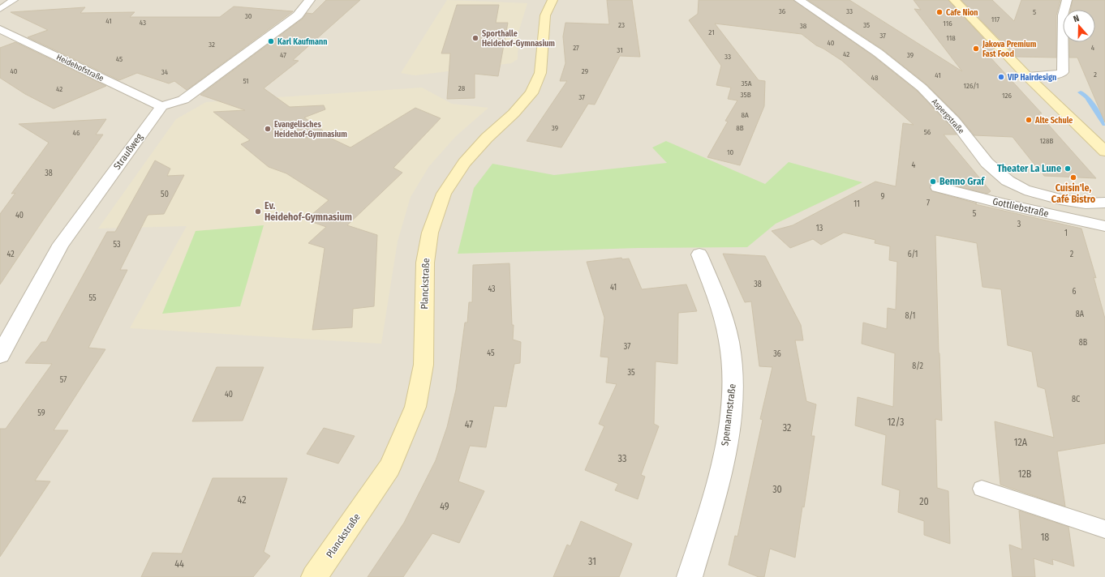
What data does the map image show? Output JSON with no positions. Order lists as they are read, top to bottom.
{
  "streets": {
    "main road": ["Planckstraße"],
    "street": [
      "Heidehofstraße",
      "Aspergstraße",
      "Straußweg",
      "Gottliebstraße",
      "Spemannstraße"
    ]
  },
  "crossings": [
    ["Heidehofstraße", "Straußweg"]
  ],
  "places": [
    "Cafe Nion",
    "Sporthalle Heidehof-Gymnasium",
    "Karl Kaufmann",
    "Jakova Premium Fast Food",
    "VIP Hairdesign",
    "Alte Schule",
    "Evangelisches Heidehof-Gymnasium",
    "Theater La Lune",
    "Cuisin'le, Café Bistro",
    "Benno Graf",
    "Ev. Heidehof-Gymnasium"
  ],
  "house_numbers": [
    "36",
    "33",
    "5",
    "30",
    "117",
    "41",
    "43",
    "116",
    "23",
    "35",
    "38",
    "21",
    "37",
    "118",
    "40",
    "32",
    "27",
    "4",
    "31",
    "42",
    "47",
    "39",
    "33",
    "45",
    "40",
    "29",
    "34",
    "2",
    "41",
    "48",
    "51",
    "35A",
    "126/1",
    "28",
    "42",
    "35B",
    "126",
    "37",
    "8A",
    "39",
    "8B",
    "56",
    "46",
    "128B",
    "10",
    "4",
    "38",
    "50",
    "9",
    "7",
    "11",
    "5",
    "40",
    "3",
    "13",
    "1",
    "53",
    "42",
    "6/1",
    "2",
    "38",
    "41",
    "43",
    "6",
    "55",
    "8A",
    "8/1",
    "8B",
    "37",
    "45",
    "36",
    "8/2",
    "35",
    "57",
    "40",
    "8C",
    "59",
    "12/3",
    "47",
    "32",
    "12A",
    "33",
    "12B",
    "30",
    "42",
    "20",
    "49",
    "18",
    "31",
    "44"
  ],
  "north": "top"
}
